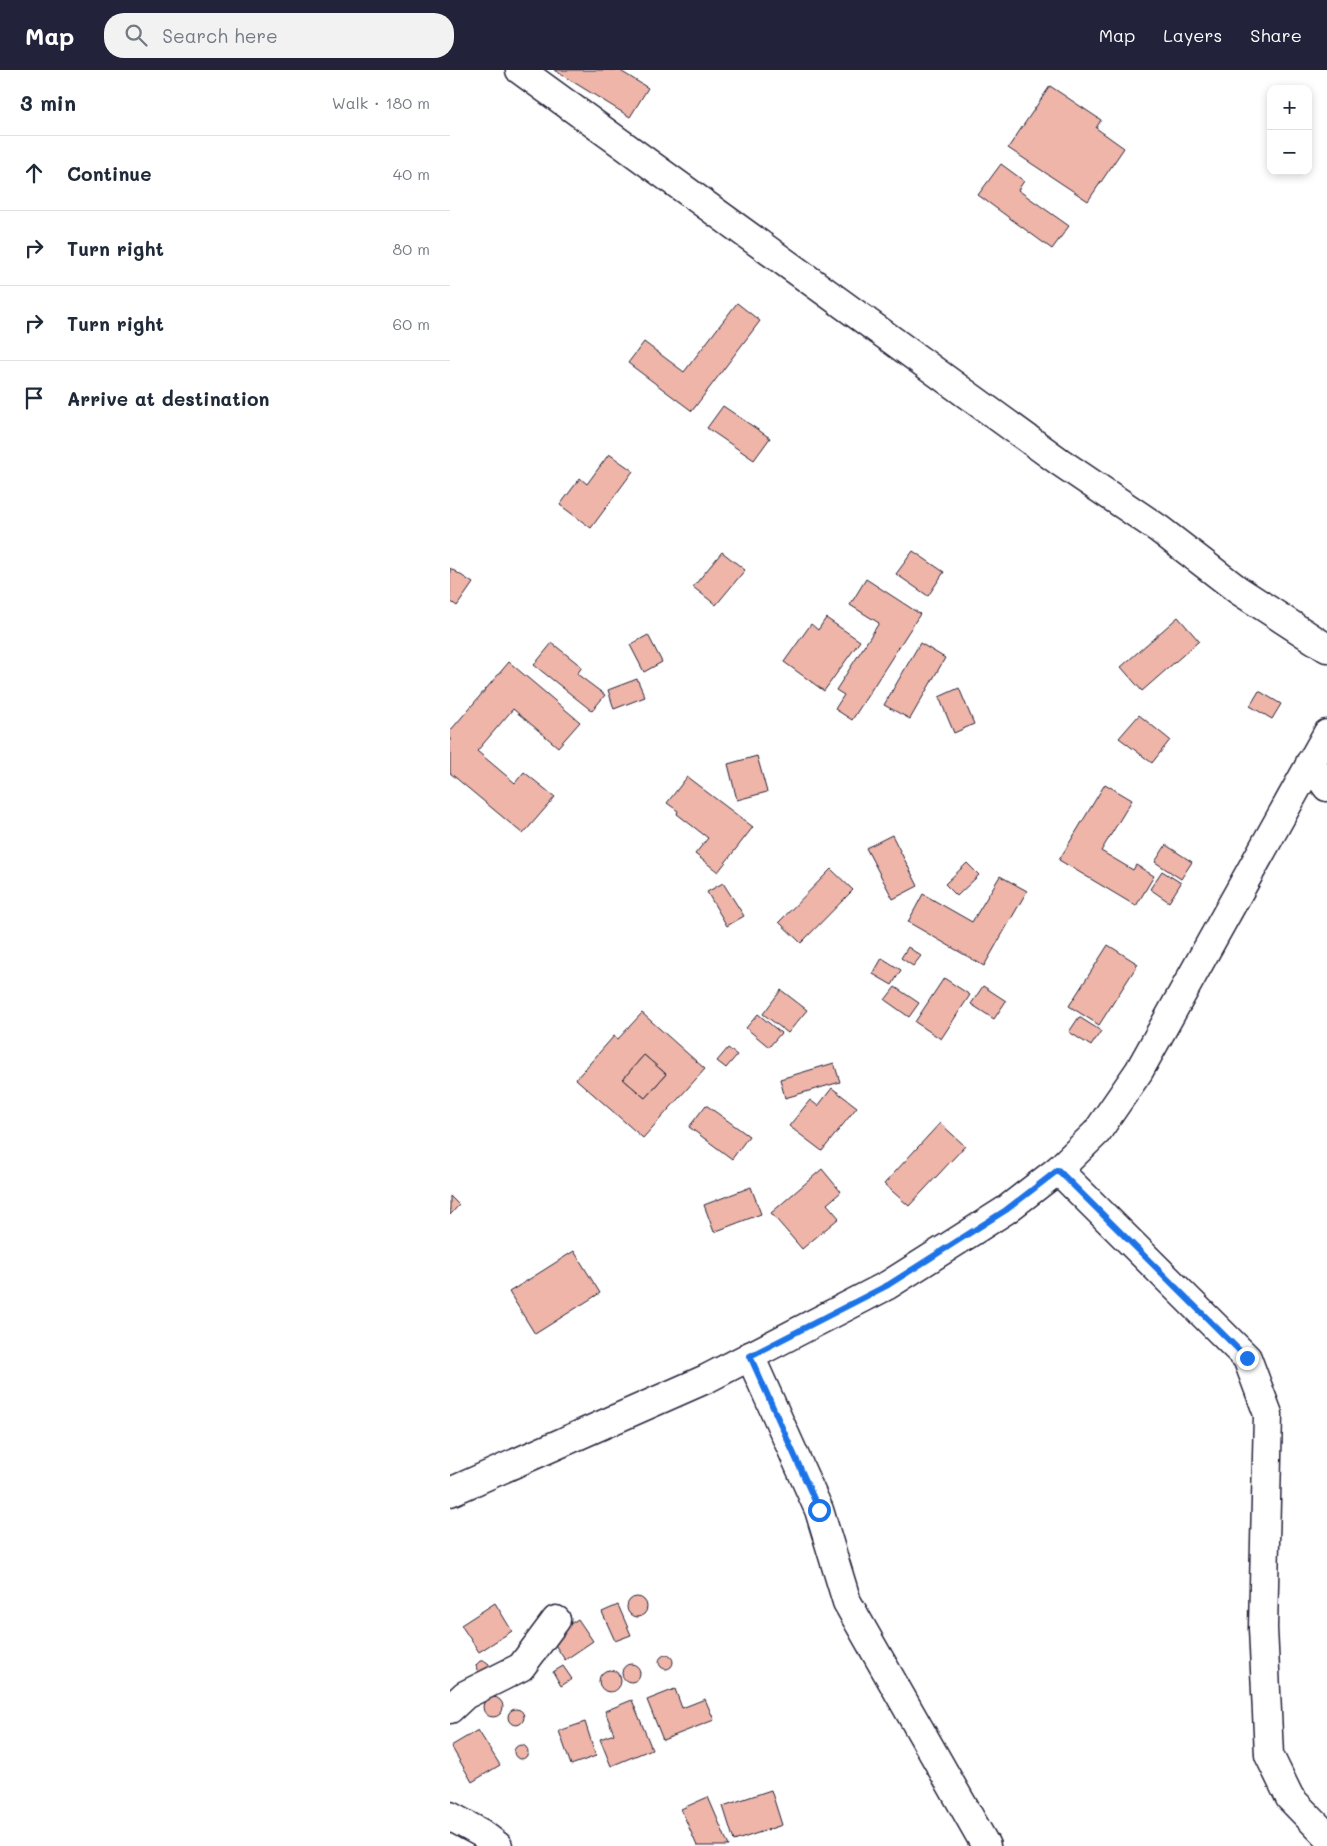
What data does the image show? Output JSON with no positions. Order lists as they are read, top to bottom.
{
  "page": {
    "header": "Map",
    "search": "Search here",
    "nav": ["Map", "Layers", "Share"],
    "heading": ["3 min", "Walk · 180 m"],
    "map_buttons": ["+", "−"],
    "list": [
      ["Continue", "40 m"],
      ["Turn right", "80 m"],
      ["Turn right", "60 m"],
      "Arrive at destination"
    ]
  }
}
